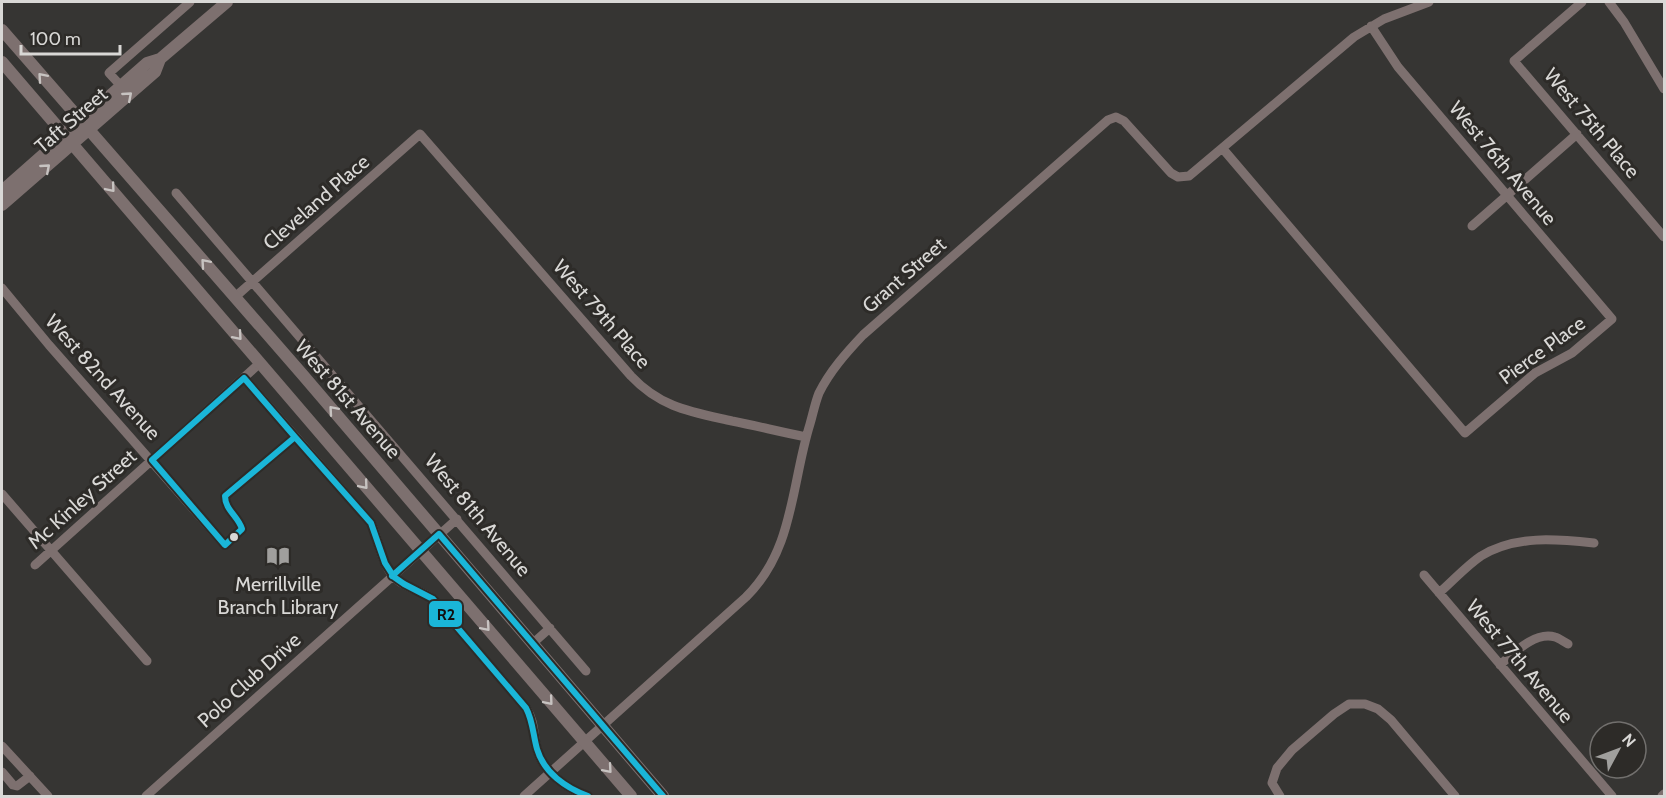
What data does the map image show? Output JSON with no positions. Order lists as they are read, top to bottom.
{
  "streets": {
    "main road": ["Taft Street", "West 81st Avenue"],
    "street": [
      "West 75th Place",
      "West 76th Avenue",
      "Cleveland Place",
      "Grant Street",
      "West 79th Place",
      "Pierce Place",
      "West 82nd Avenue",
      "Mc Kinley Street",
      "West 81th Avenue",
      "West 77th Avenue",
      "Polo Club Drive"
    ]
  },
  "crossings": [
    ["Taft Street", "West 81st Avenue"],
    ["West 76th Avenue", "Grant Street"],
    ["West 76th Avenue", "Pierce Place"],
    ["Cleveland Place", "West 79th Place"],
    ["Cleveland Place", "West 81st Avenue"],
    ["Cleveland Place", "West 81th Avenue"],
    ["Grant Street", "West 79th Place"],
    ["Grant Street", "Pierce Place"],
    ["Grant Street", "West 81st Avenue"],
    ["West 82nd Avenue", "Mc Kinley Street"],
    ["West 81st Avenue", "Polo Club Drive"],
    ["West 81th Avenue", "Polo Club Drive"]
  ],
  "places": {
    "library": ["Merrillville Branch Library"]
  },
  "lines": ["transit line R2"],
  "scale_bar": "100 m",
  "north": "top right"
}
